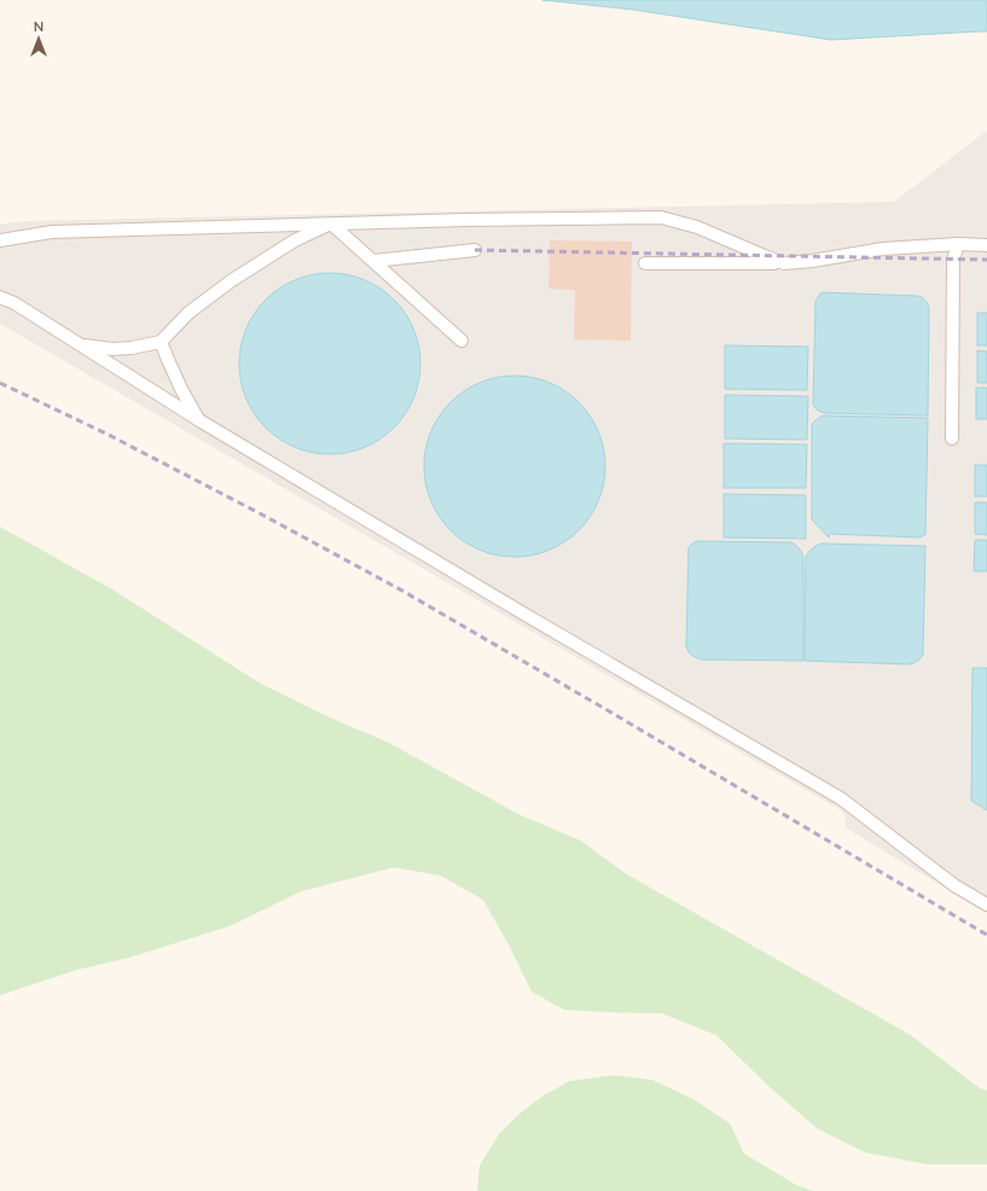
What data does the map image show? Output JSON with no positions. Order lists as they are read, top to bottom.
{
  "north": "top"
}
